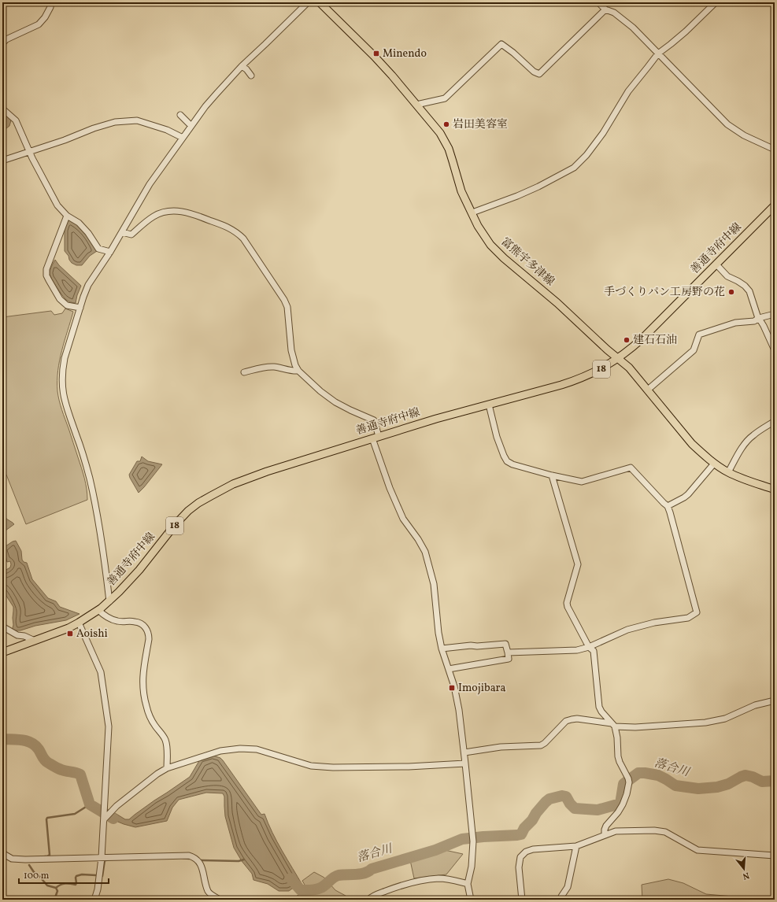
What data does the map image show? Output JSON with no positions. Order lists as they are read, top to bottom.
{
  "streets": {
    "main road": ["善通寺府中線", "富熊宇多津線", "18"]
  },
  "crossings": [
    ["善通寺府中線", "富熊宇多津線"]
  ],
  "water": ["落合川"],
  "places": {
    "transit": ["Minendo", "Aoishi", "Imojibara"],
    "other": ["岩田美容室", "手づくりパン工房野の花", "建石石油"]
  },
  "scale_bar": "100 m",
  "north": "bottom"
}
